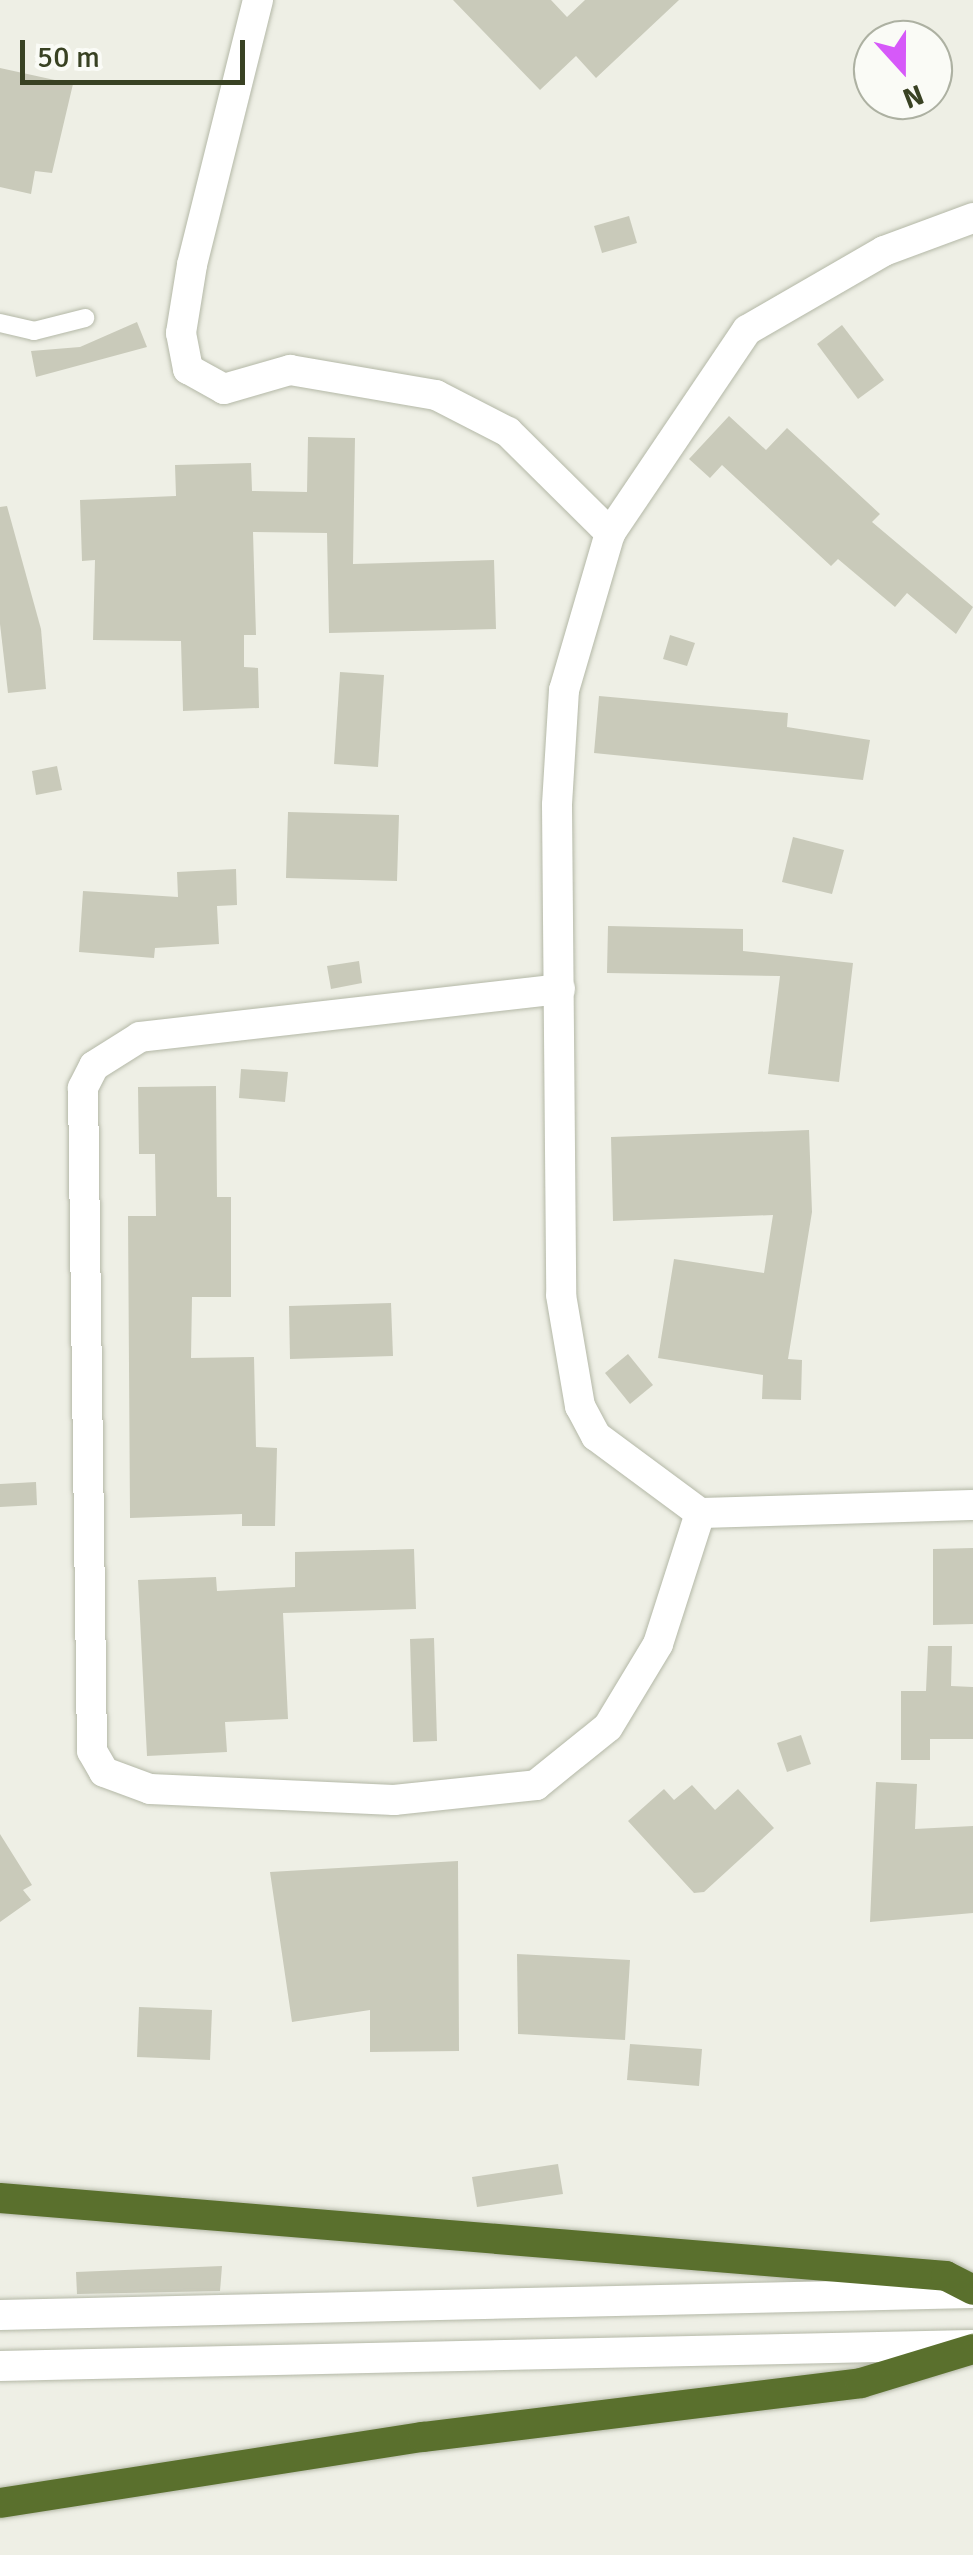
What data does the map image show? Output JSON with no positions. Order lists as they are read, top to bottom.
{
  "scale_bar": "50 m",
  "north": "bottom"
}
